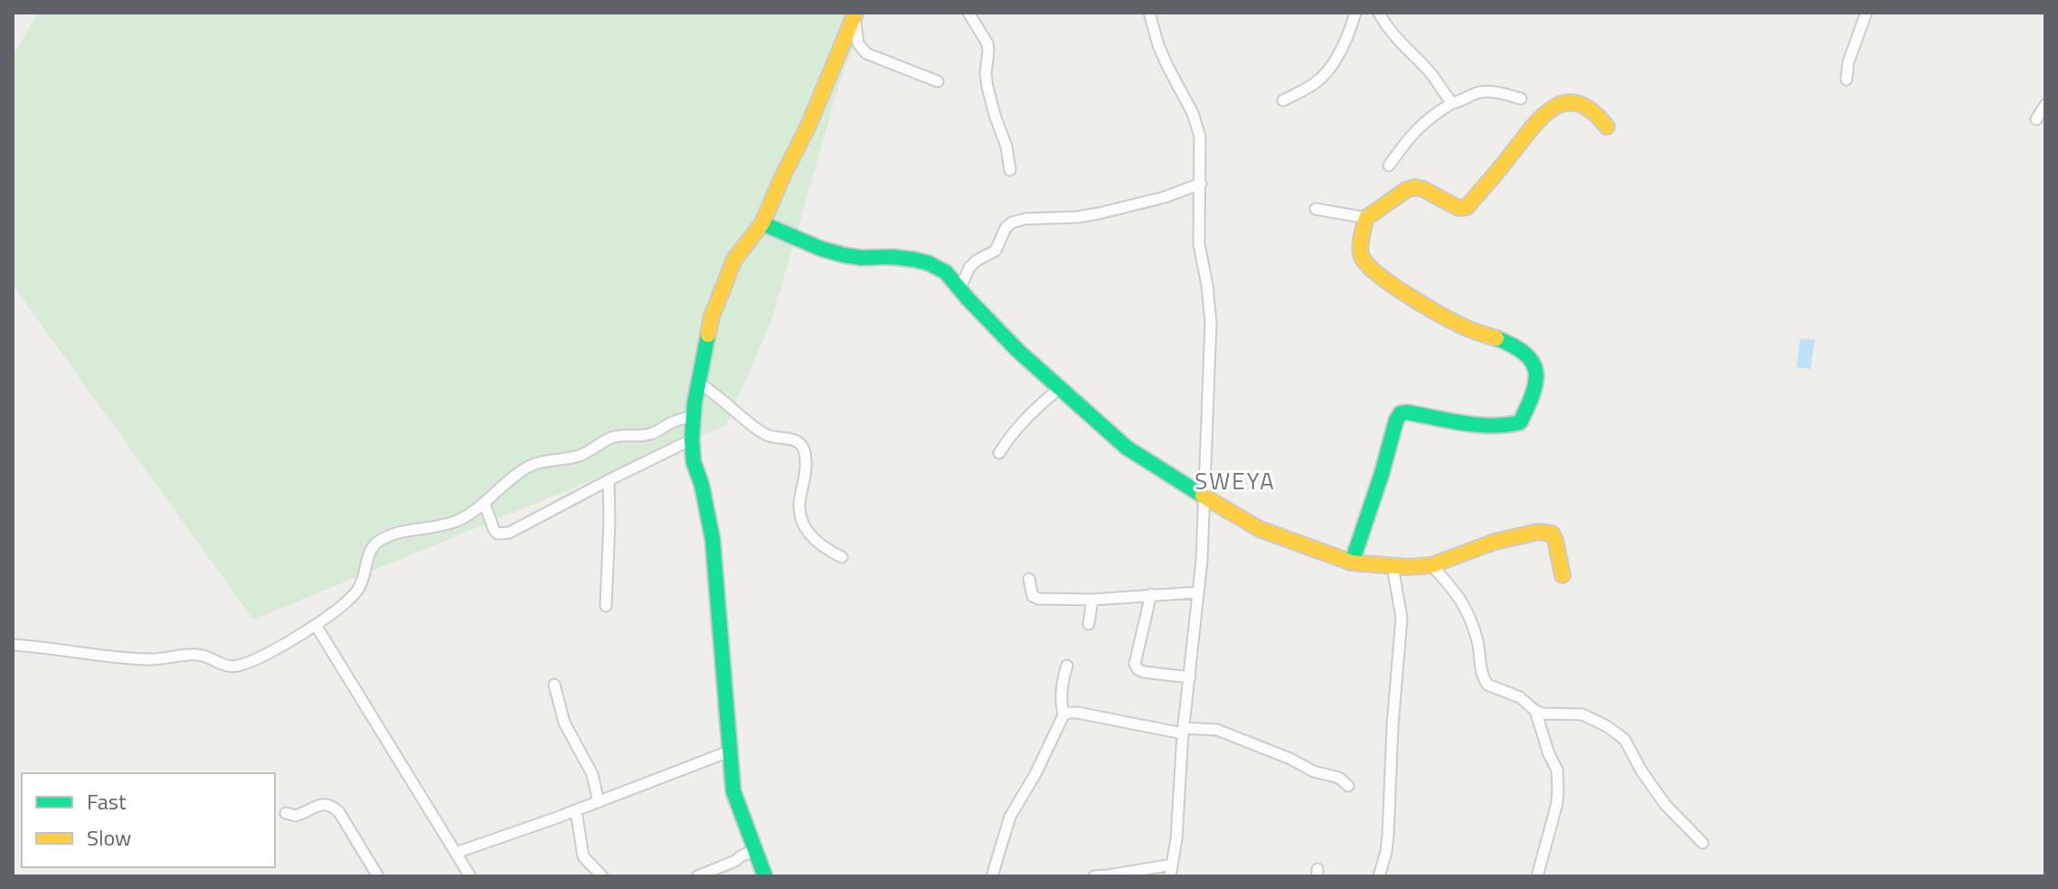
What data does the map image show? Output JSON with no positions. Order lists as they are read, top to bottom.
{
  "districts": ["SWEYA"],
  "legend": ["Fast", "Slow"]
}
